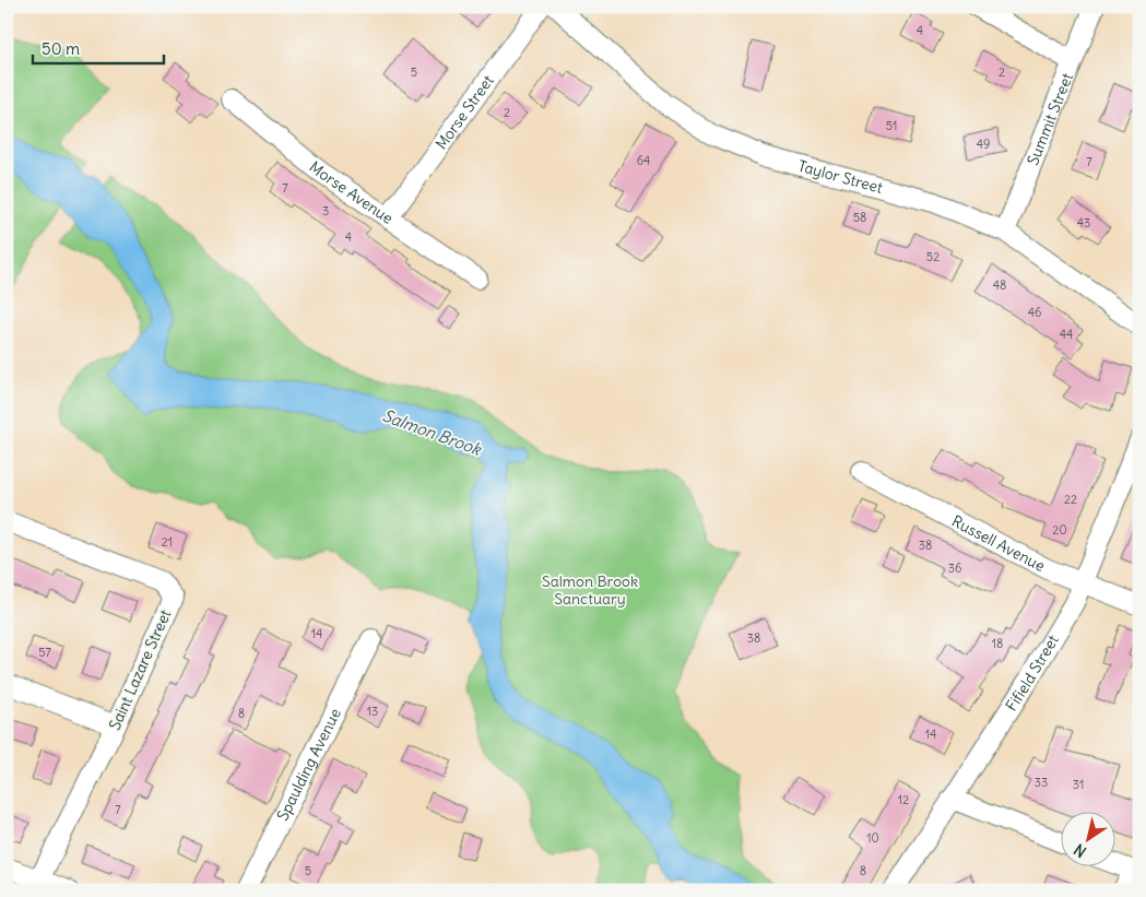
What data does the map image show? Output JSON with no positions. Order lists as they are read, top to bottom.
{
  "streets": {
    "street": [
      "Morse Street",
      "Summit Street",
      "Taylor Street",
      "Morse Avenue",
      "Russell Avenue",
      "Saint Lazare Street",
      "Fifield Street",
      "Spaulding Avenue"
    ]
  },
  "crossings": [
    ["Morse Street", "Morse Avenue"],
    ["Summit Street", "Taylor Street"],
    ["Russell Avenue", "Fifield Street"]
  ],
  "water": ["Salmon Brook"],
  "parks": ["Salmon Brook Sanctuary"],
  "house_numbers": [
    "4",
    "5",
    "2",
    "2",
    "51",
    "49",
    "64",
    "7",
    "7",
    "3",
    "58",
    "43",
    "4",
    "52",
    "48",
    "46",
    "44",
    "22",
    "20",
    "21",
    "38",
    "36",
    "14",
    "38",
    "18",
    "57",
    "13",
    "8",
    "14",
    "33",
    "31",
    "12",
    "7",
    "10",
    "5",
    "8"
  ],
  "scale_bar": "50 m",
  "north": "bottom left"
}
